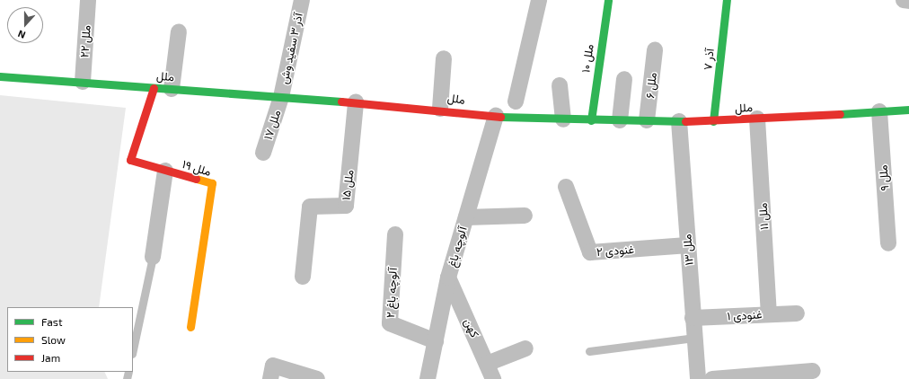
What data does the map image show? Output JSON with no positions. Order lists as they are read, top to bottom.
{
  "streets": {
    "street": [
      "۲۲ ملل",
      "آذر ۳ سفید وش",
      "۱۰ ملل",
      "آذر ۷",
      "ملل",
      "۶ ملل",
      "ملل ۱۷",
      "ملل ۱۹",
      "ملل ۹",
      "ملل ۱۵",
      "۱۱ ملل",
      "آلوچه باغ",
      "ملل ۱۳",
      "۲ غنودی",
      "۲ آلوچه باغ",
      "۱ غنودی",
      "کهن"
    ]
  },
  "crossings": [
    ["۲۲ ملل", "ملل"],
    ["آذر ۳ سفید وش", "ملل"],
    ["آذر ۳ سفید وش", "ملل ۱۷"],
    ["۱۰ ملل", "ملل"],
    ["آذر ۷", "ملل"],
    ["ملل", "۶ ملل"],
    ["ملل", "ملل ۱۷"],
    ["ملل", "ملل ۱۹"],
    ["ملل", "ملل ۹"],
    ["ملل", "ملل ۱۵"],
    ["ملل", "۱۱ ملل"],
    ["ملل", "آلوچه باغ"],
    ["ملل", "ملل ۱۳"],
    ["۱۱ ملل", "۱ غنودی"],
    ["آلوچه باغ", "۲ آلوچه باغ"],
    ["آلوچه باغ", "کهن"],
    ["ملل ۱۳", "۲ غنودی"],
    ["ملل ۱۳", "۱ غنودی"]
  ],
  "legend": ["Fast", "Slow", "Jam"],
  "north": "bottom"
}
